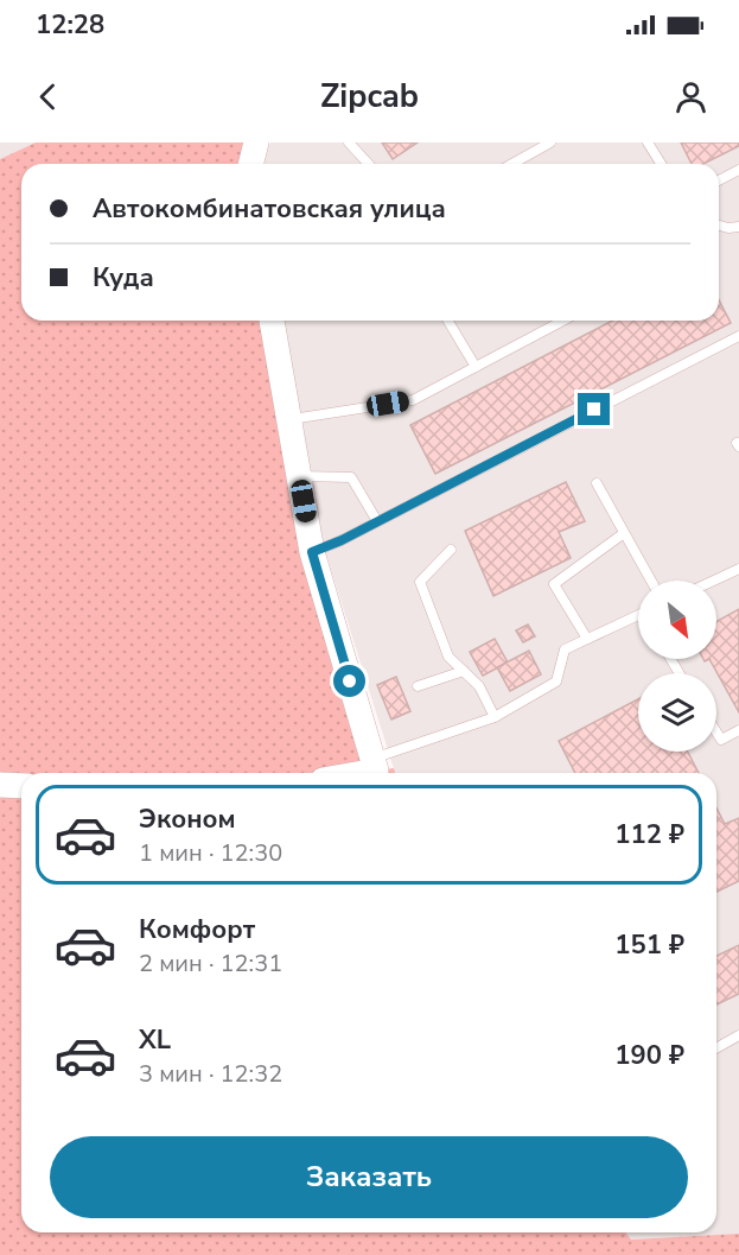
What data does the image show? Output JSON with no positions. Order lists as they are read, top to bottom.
{
  "north": "bottom right",
  "page": {
    "status": "12:28",
    "header": "Zipcab",
    "banner": ["Автокомбинатовская улица", "Куда"],
    "list": [
      {
        "name": "Эконом",
        "note": "1 мин · 12:30",
        "value": "112 ₽"
      },
      {
        "name": "Комфорт",
        "note": "2 мин · 12:31",
        "value": "151 ₽"
      },
      {
        "name": "XL",
        "note": "3 мин · 12:32",
        "value": "190 ₽"
      }
    ],
    "buttons": "Заказать"
  }
}
